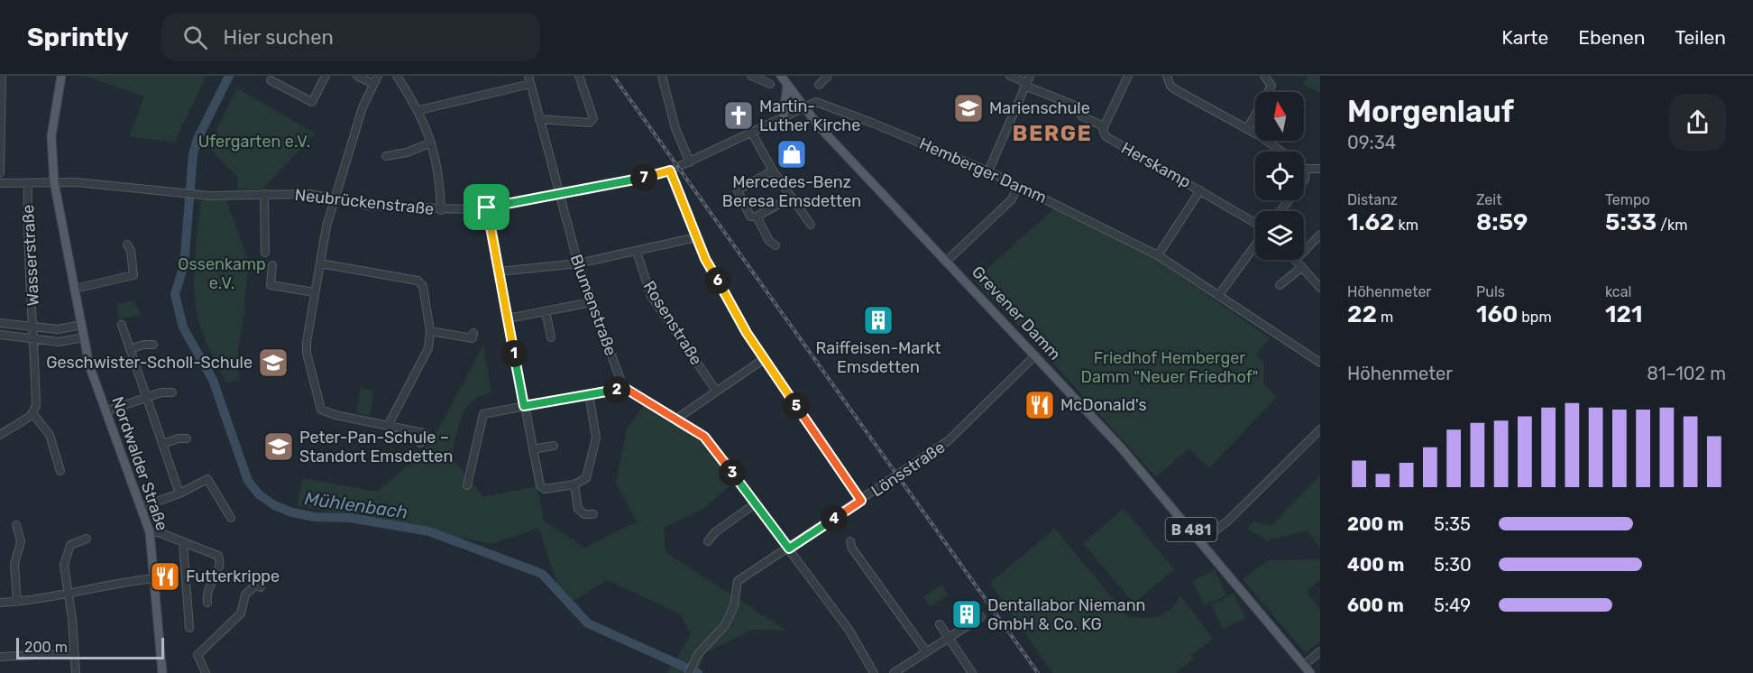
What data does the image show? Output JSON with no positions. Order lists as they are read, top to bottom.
{
  "streets": {
    "main road": ["Grevener Damm", "Nordwalder Straße", "B 481"],
    "street": [
      "Herskamp",
      "Hemberger Damm",
      "Neubrückenstraße",
      "Wasserstraße",
      "Blumenstraße",
      "Rosenstraße",
      "Lönsstraße"
    ]
  },
  "crossings": [
    ["Hemberger Damm", "Neubrückenstraße"],
    ["Hemberger Damm", "Grevener Damm"],
    ["Neubrückenstraße", "Wasserstraße"],
    ["Neubrückenstraße", "Blumenstraße"],
    ["Neubrückenstraße", "Grevener Damm"],
    ["Neubrückenstraße", "Nordwalder Straße"],
    ["Grevener Damm", "Lönsstraße"]
  ],
  "districts": ["BERGE"],
  "water": ["Mühlenbach"],
  "parks": ["Ufergarten e.V.", "Ossenkamp e.V.", "Friedhof Hemberger Damm \"Neuer Friedhof\""],
  "places": {
    "school or university": ["Marienschule", "Geschwister-Scholl-Schule", "Peter-Pan-Schule – Standort Emsdetten"],
    "church": ["Martin- Luther Kirche"],
    "shop": ["Mercedes-Benz Beresa Emsdetten"],
    "building": ["Raiffeisen-Markt Emsdetten", "Dentallabor Niemann GmbH & Co. KG"],
    "restaurant": ["McDonald's", "Futterkrippe"]
  },
  "scale_bar": "200 m",
  "north": "top",
  "page": {
    "header": "Sprintly",
    "search": "Hier suchen",
    "nav": ["Karte", "Ebenen", "Teilen"],
    "heading": ["Morgenlauf", "09:34"],
    "pins": [
      "7",
      "6",
      "1",
      "2",
      "5",
      "3",
      "4"
    ],
    "stats": [
      ["Distanz", "1.62 km"],
      ["Zeit", "8:59"],
      ["Tempo", "5:33 /km"],
      ["Höhenmeter", "22 m"],
      ["Puls", "160 bpm"],
      ["kcal", "121"]
    ],
    "chart": ["Höhenmeter", "81–102 m"],
    "list": [
      {
        "name": "200 m",
        "note": "5:35"
      },
      {
        "name": "400 m",
        "note": "5:30"
      },
      {
        "name": "600 m",
        "note": "5:49"
      }
    ],
    "scale": "200 m"
  }
}
